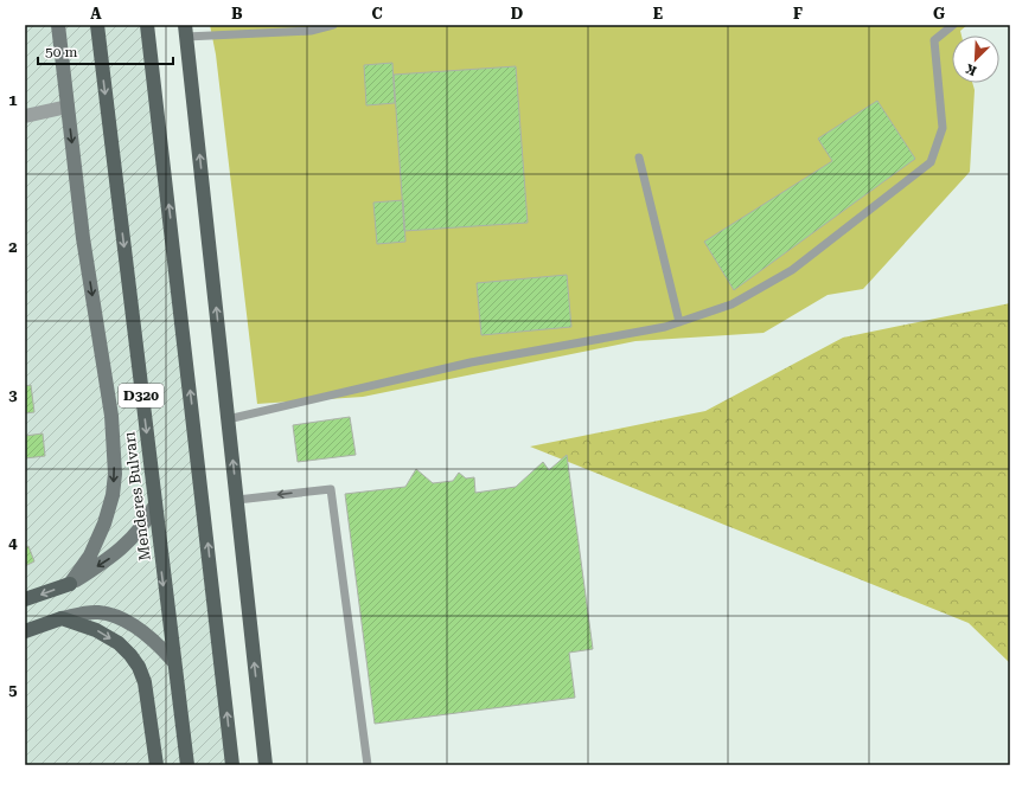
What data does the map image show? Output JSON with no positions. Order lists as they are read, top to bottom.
{
  "streets": {
    "main road": ["D320", "Menderes Bulvarı"]
  },
  "scale_bar": "50 m",
  "north": "bottom left",
  "grid": {
    "columns": [
      "A",
      "B",
      "C",
      "D",
      "E",
      "F",
      "G"
    ],
    "rows": [
      "1",
      "2",
      "3",
      "4",
      "5"
    ]
  }
}
